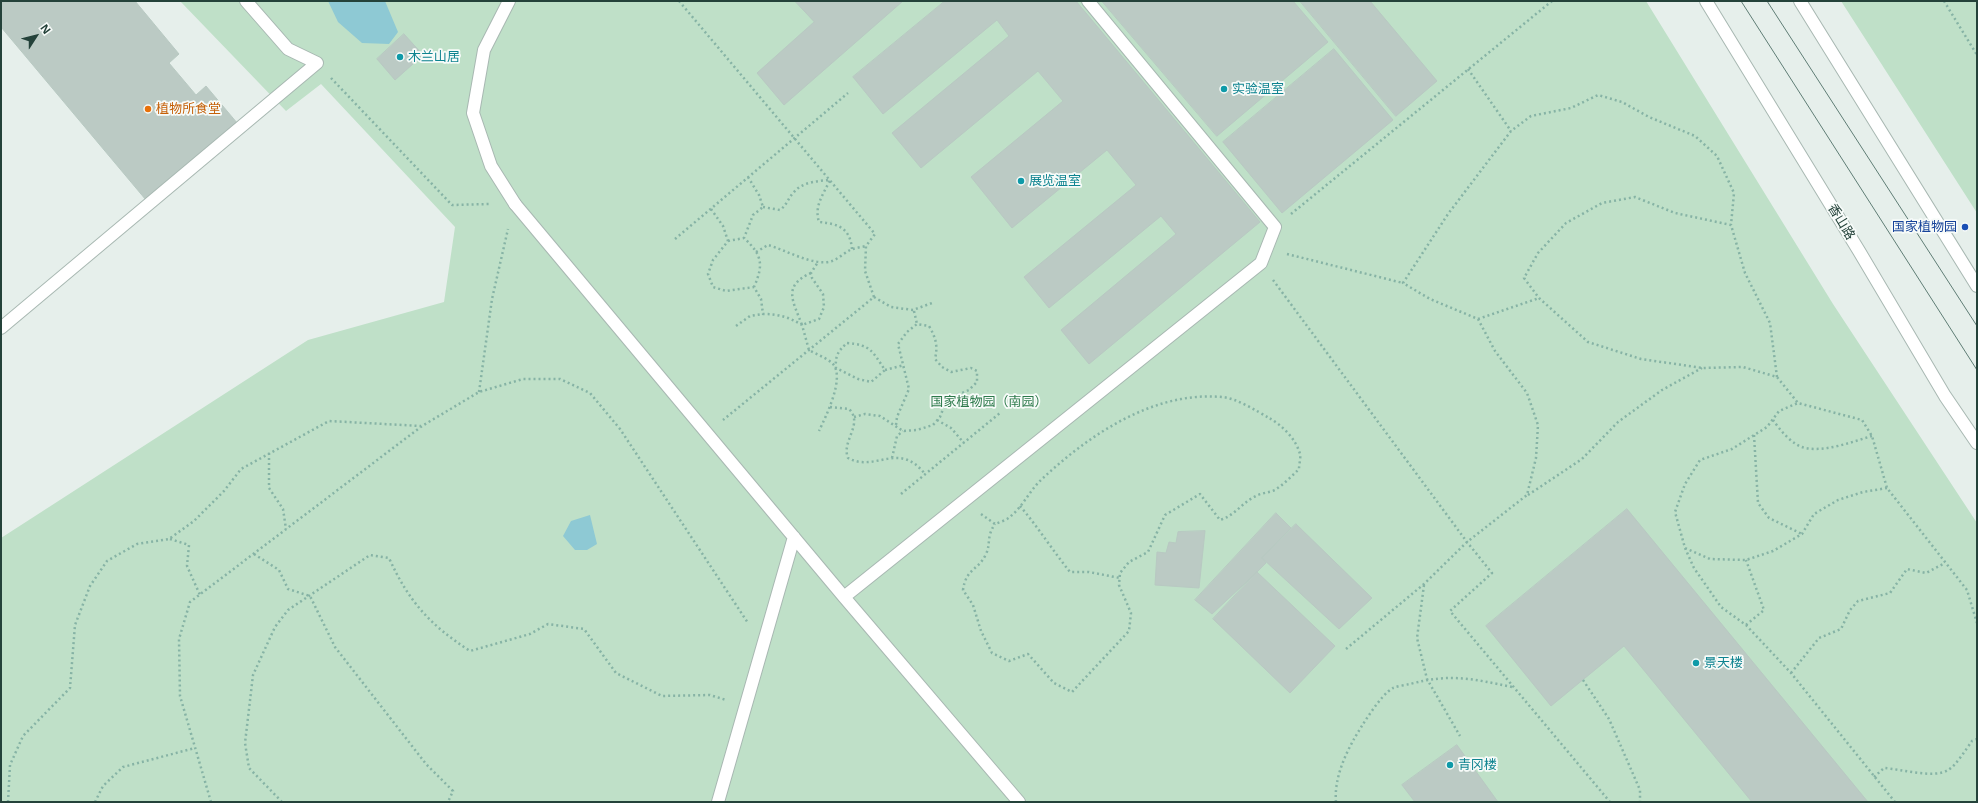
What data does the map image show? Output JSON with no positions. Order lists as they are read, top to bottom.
{
  "streets": {
    "street": ["香山路"]
  },
  "parks": ["国家植物园（南园）"],
  "places": [
    "木兰山居",
    "实验温室",
    "植物所食堂",
    "展览温室",
    "国家植物园",
    "景天楼",
    "青冈楼"
  ],
  "north": "top right"
}
